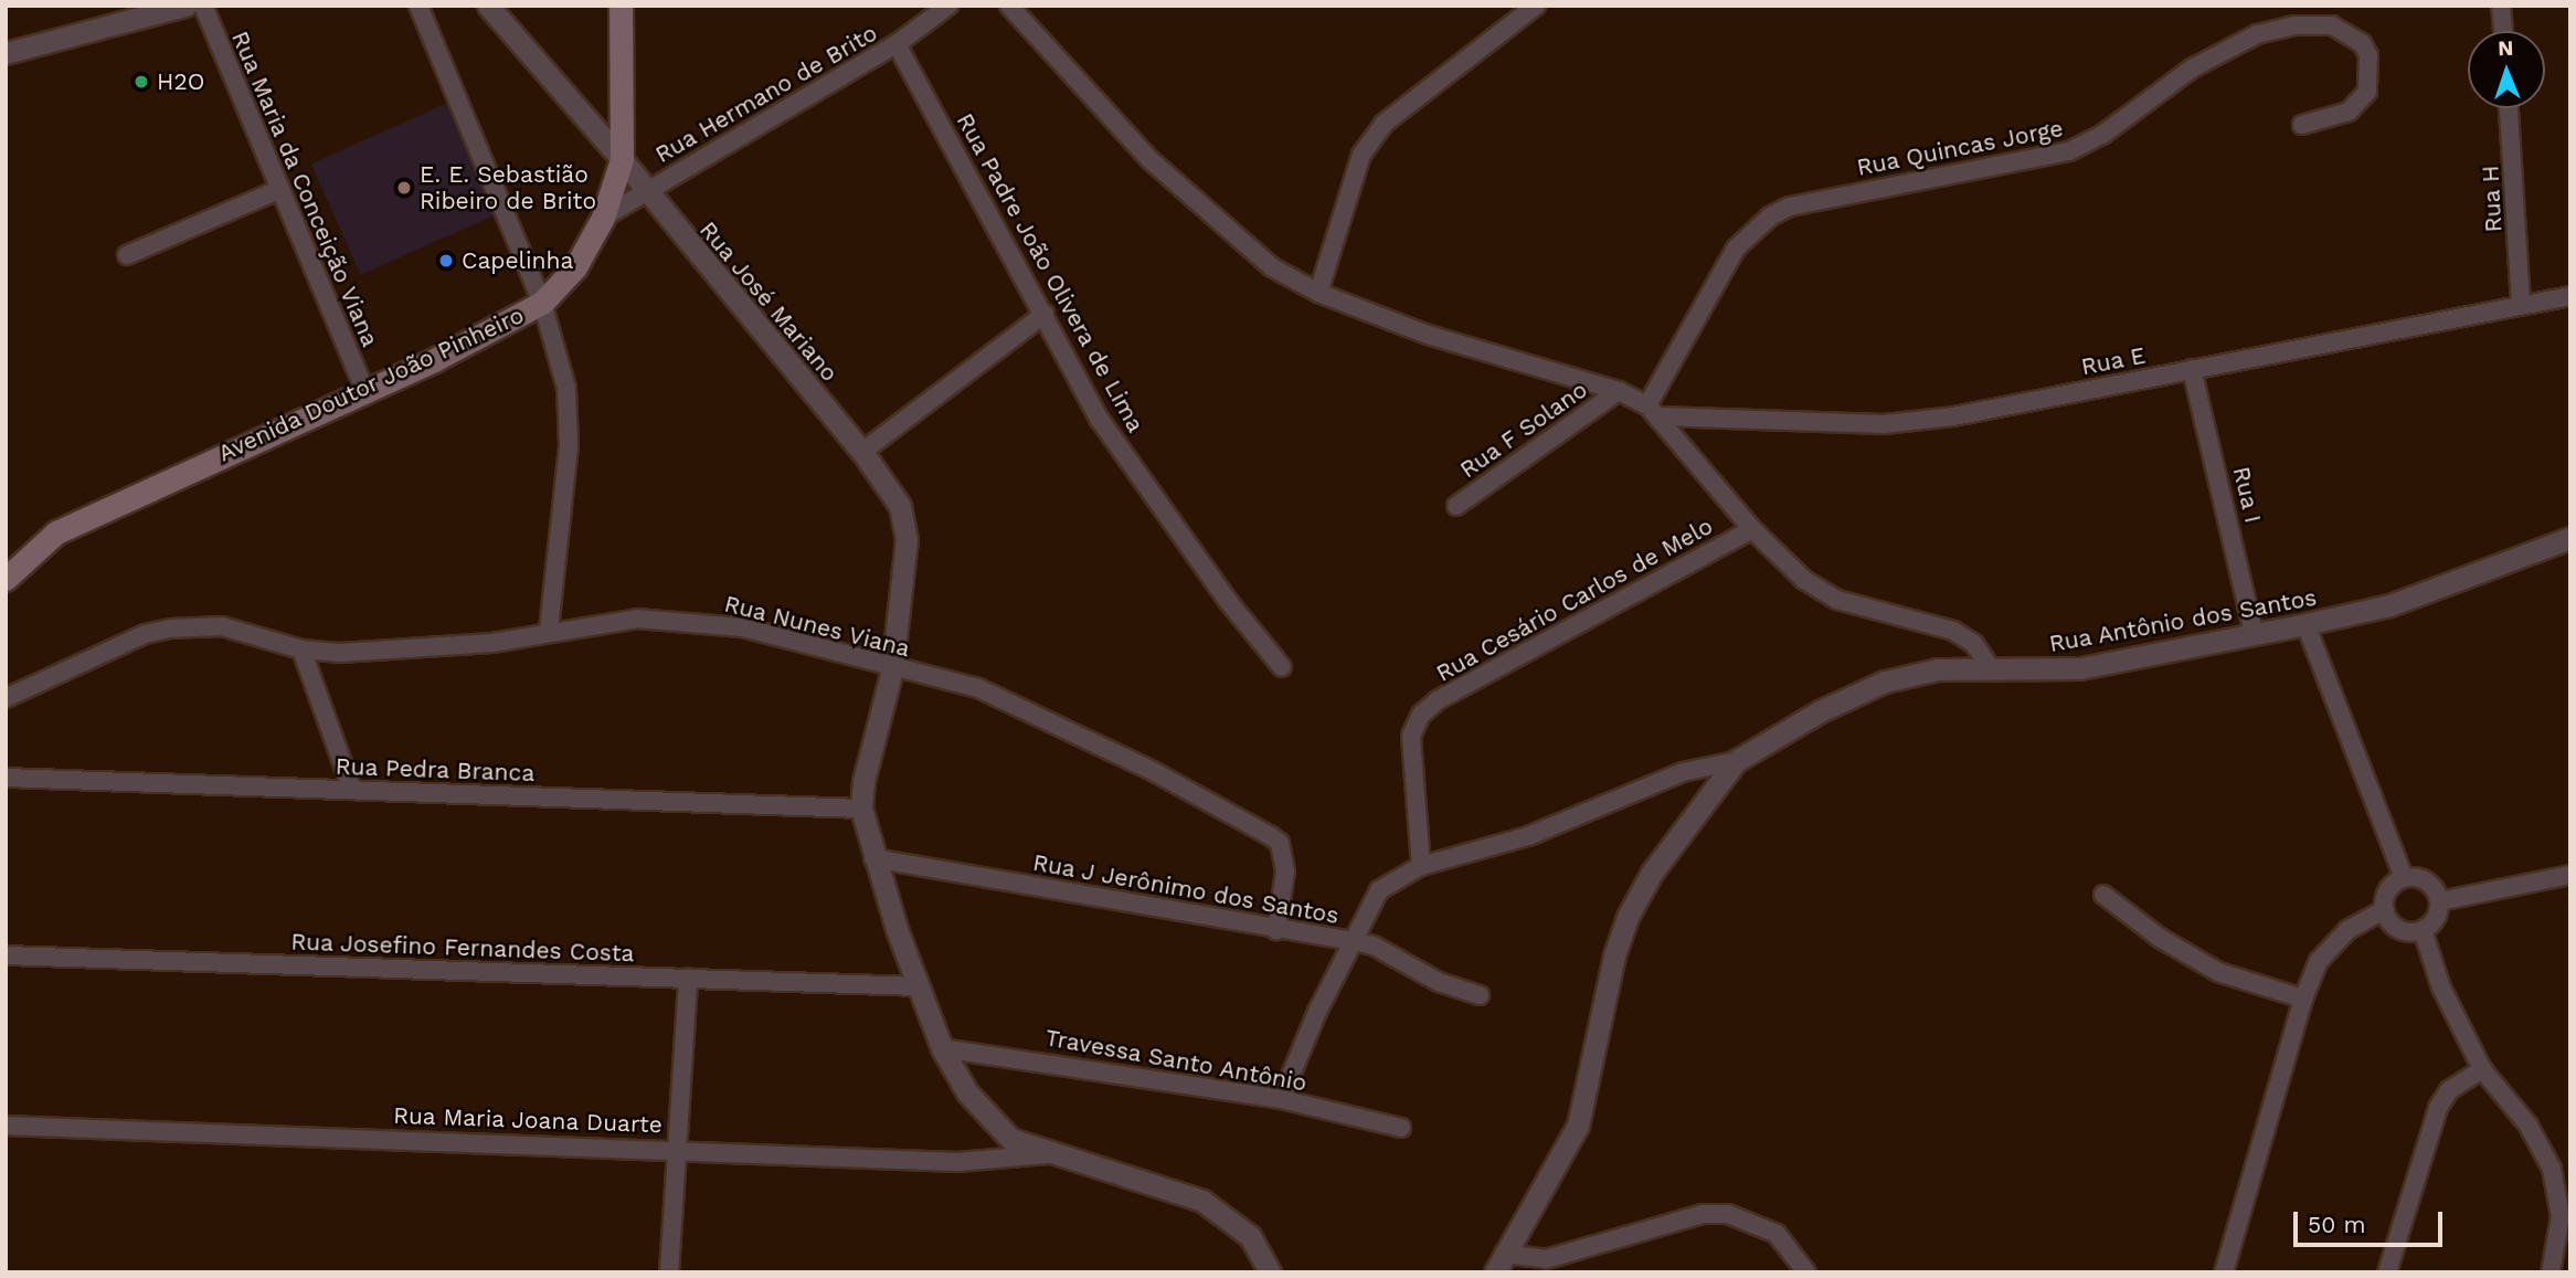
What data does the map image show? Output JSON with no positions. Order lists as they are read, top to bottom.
{
  "streets": {
    "main road": ["Avenida Doutor João Pinheiro"],
    "street": [
      "Rua Hermano de Brito",
      "Rua Quincas Jorge",
      "Rua Maria da Conceição Viana",
      "Rua H",
      "Rua Padre João Olivera de Lima",
      "Rua José Mariano",
      "Rua E",
      "Rua F Solano",
      "Rua I",
      "Rua Cesário Carlos de Melo",
      "Rua Antônio dos Santos",
      "Rua Nunes Viana",
      "Rua Pedra Branca",
      "Rua J Jerônimo dos Santos",
      "Rua Josefino Fernandes Costa",
      "Travessa Santo Antônio",
      "Rua Maria Joana Duarte"
    ]
  },
  "crossings": [
    ["Rua Hermano de Brito", "Rua Padre João Olivera de Lima"],
    ["Rua Hermano de Brito", "Rua José Mariano"],
    ["Rua Hermano de Brito", "Avenida Doutor João Pinheiro"],
    ["Rua Quincas Jorge", "Rua E"],
    ["Rua Maria da Conceição Viana", "Avenida Doutor João Pinheiro"],
    ["Rua H", "Rua E"],
    ["Rua José Mariano", "Avenida Doutor João Pinheiro"],
    ["Rua José Mariano", "Rua Nunes Viana"],
    ["Rua E", "Rua I"],
    ["Rua I", "Rua Antônio dos Santos"],
    ["Rua Nunes Viana", "Rua J Jerônimo dos Santos"]
  ],
  "places": ["H2O", "E. E. Sebastião Ribeiro de Brito", "Capelinha"],
  "scale_bar": "50 m",
  "north": "top"
}
